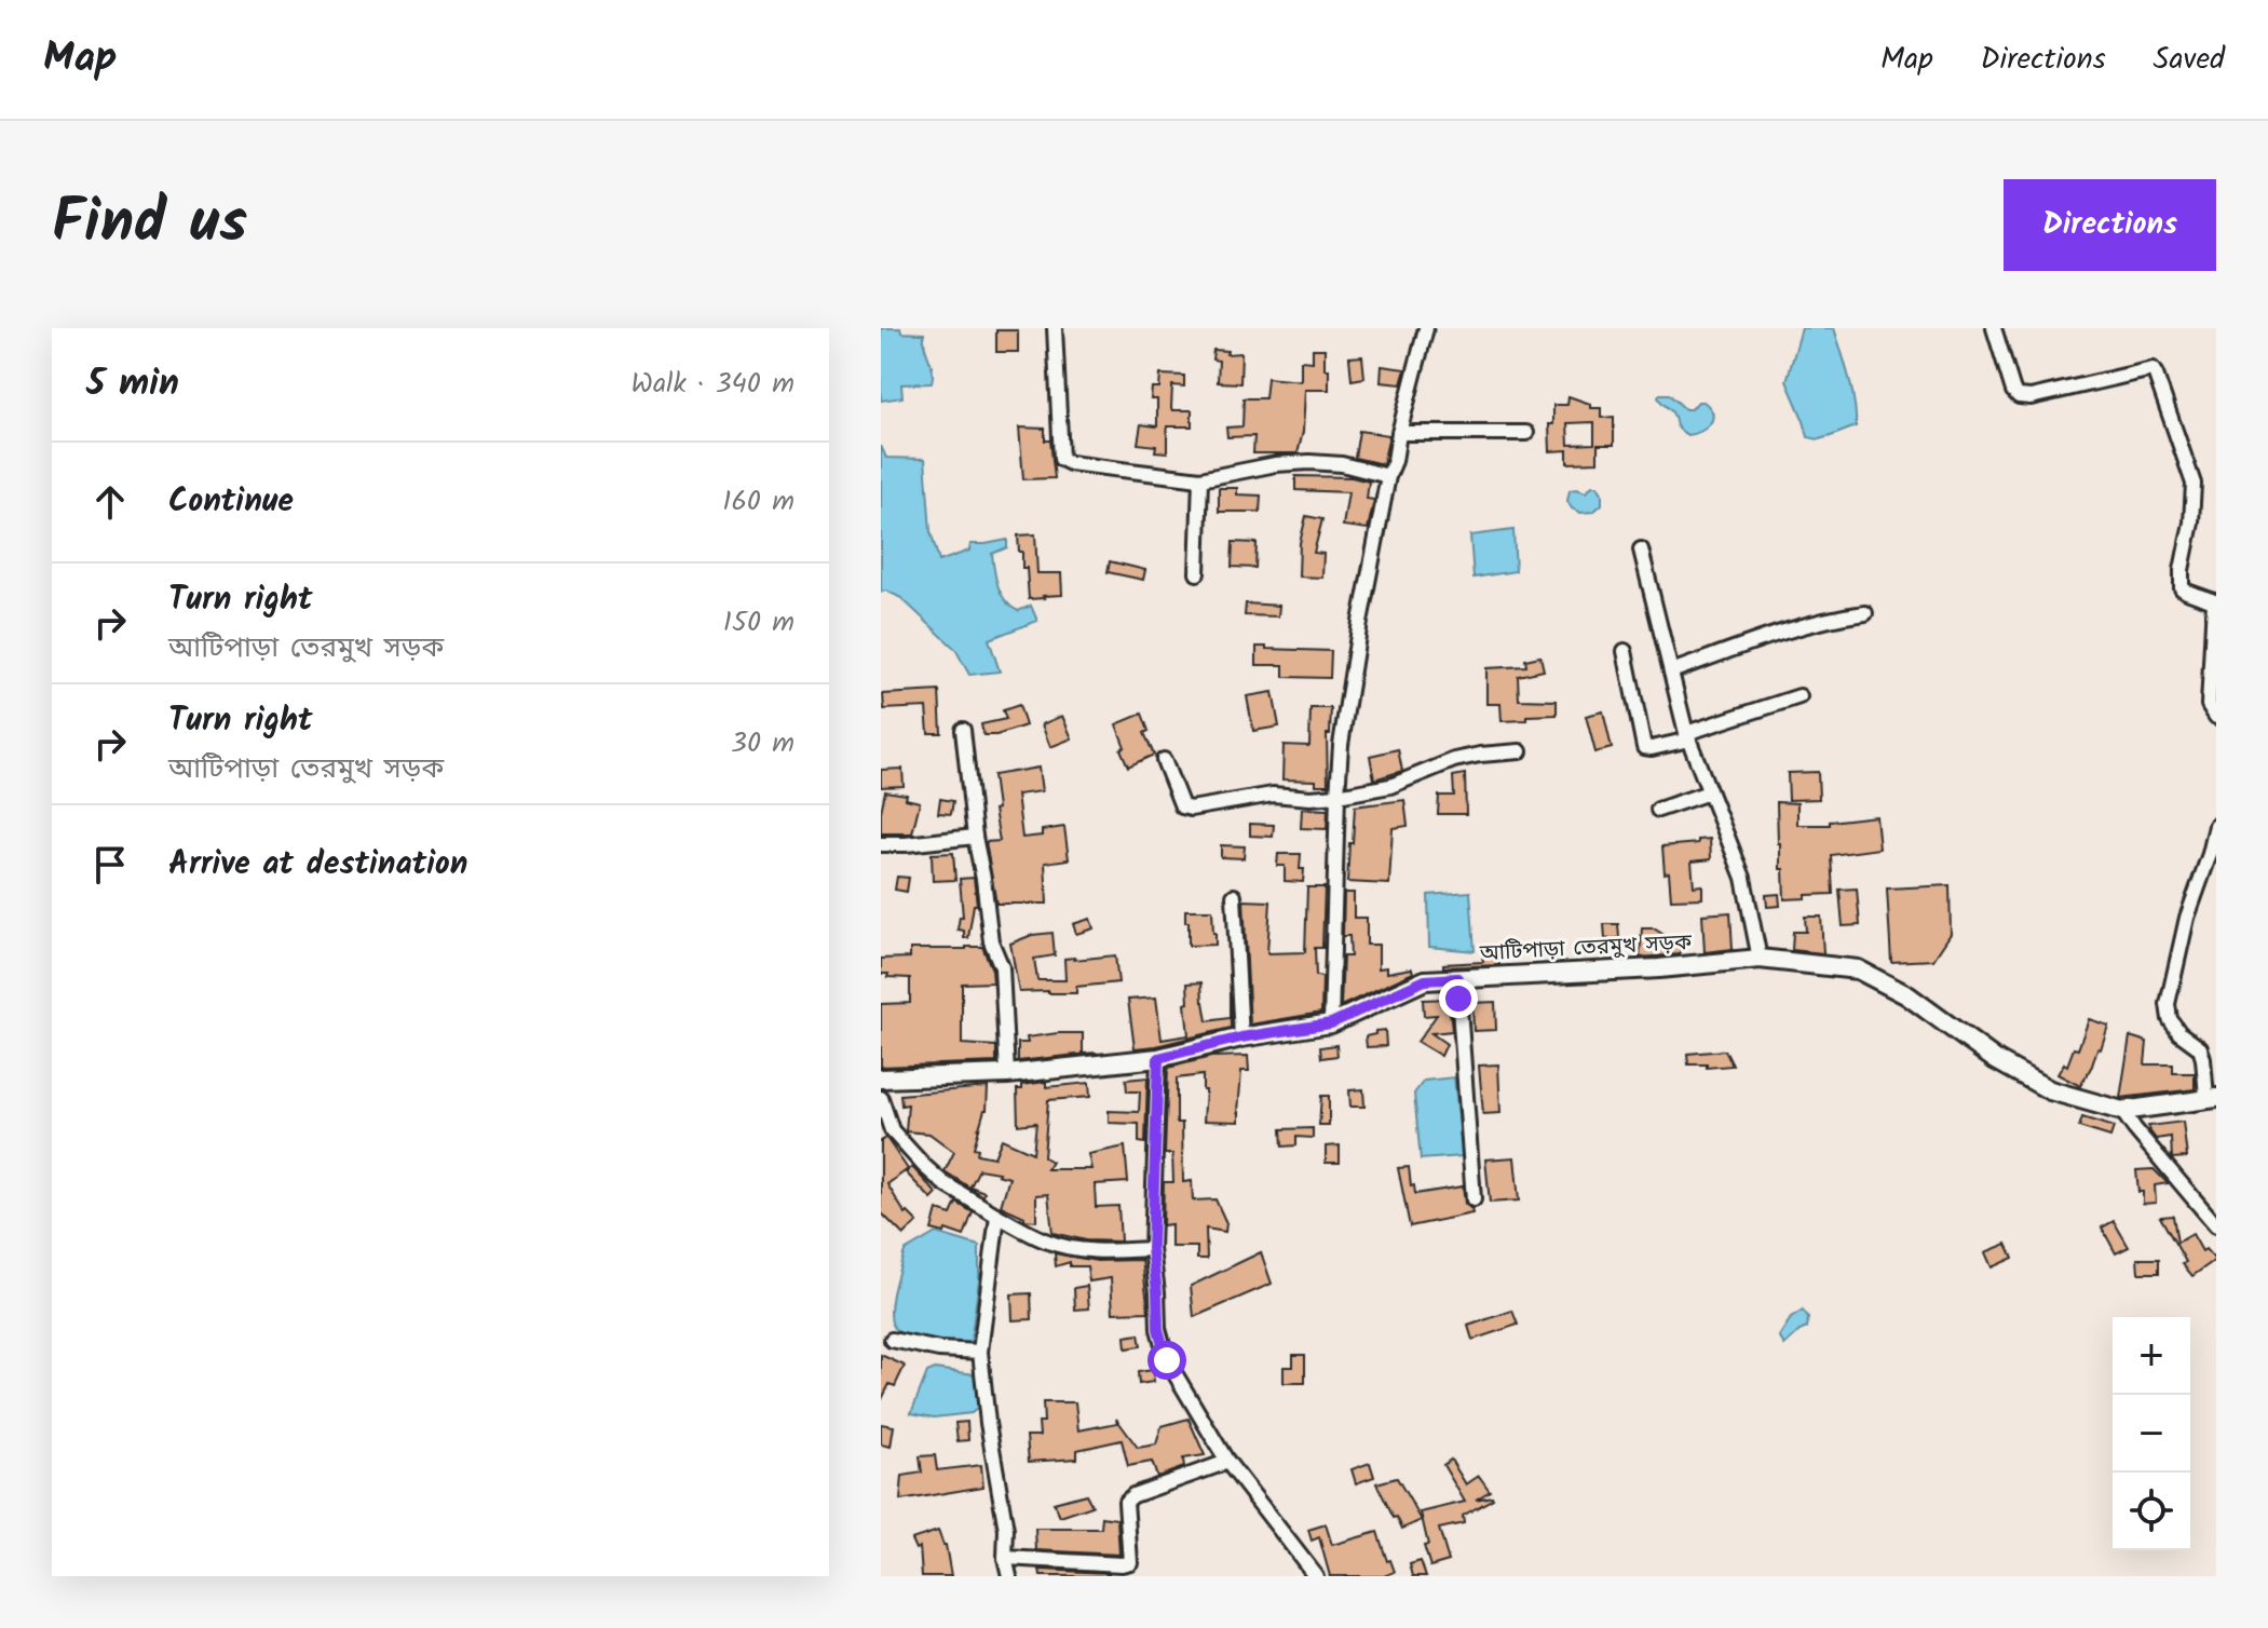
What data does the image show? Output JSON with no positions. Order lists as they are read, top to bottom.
{
  "streets": {
    "main road": ["আটিপাড়া তেরমুখ সড়ক"]
  },
  "page": {
    "header": "Map",
    "nav": ["Map", "Directions", "Saved"],
    "title": "Find us",
    "buttons": "Directions",
    "heading": ["5 min", "Walk · 340 m"],
    "list": [
      ["Continue", "160 m"],
      ["Turn right", "আটিপাড়া তেরমুখ সড়ক", "150 m"],
      ["Turn right", "আটিপাড়া তেরমুখ সড়ক", "30 m"],
      "Arrive at destination"
    ],
    "map_buttons": ["+", "−"]
  }
}
